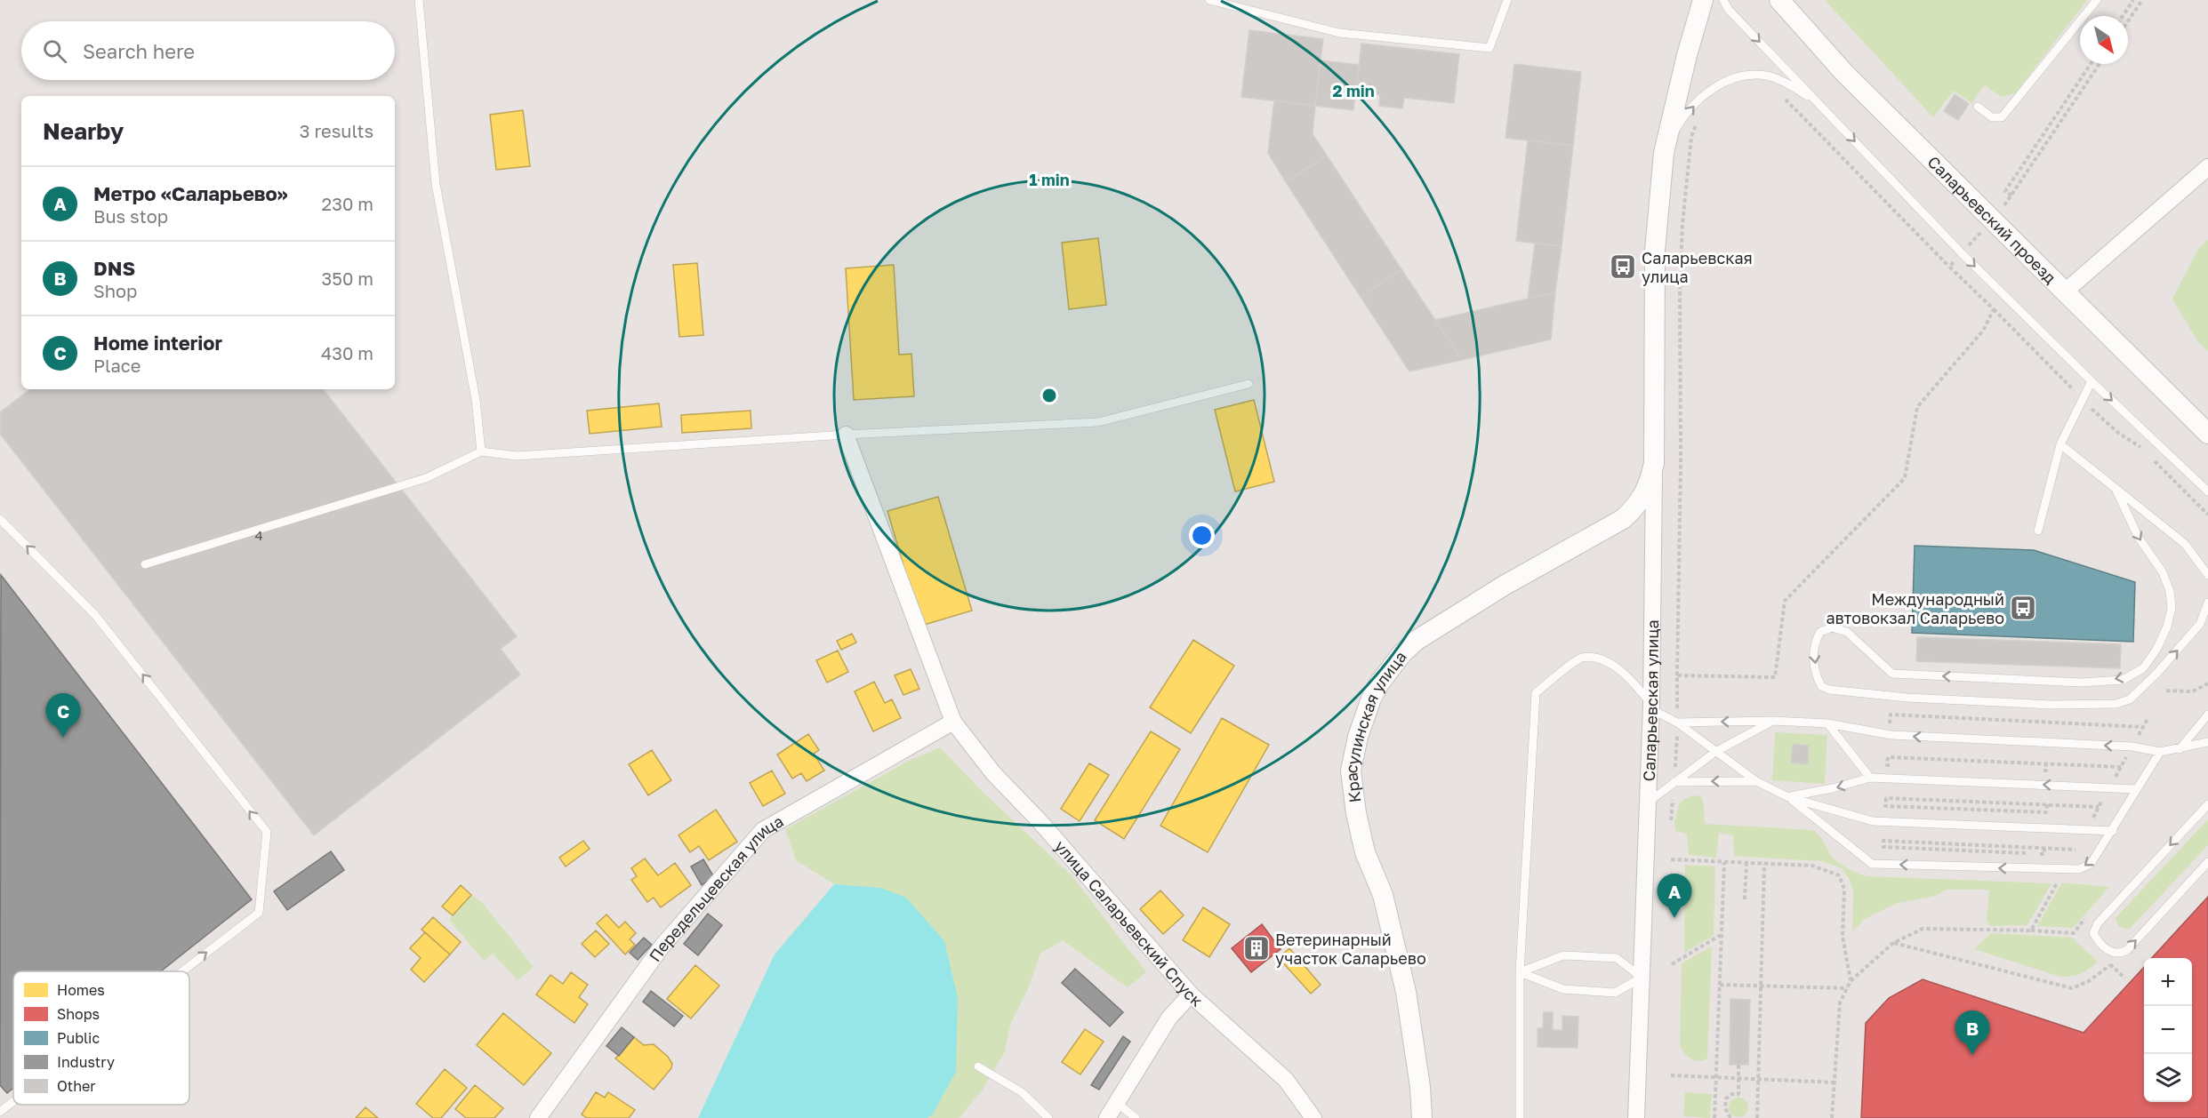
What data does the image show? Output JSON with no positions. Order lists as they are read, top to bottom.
{
  "streets": {
    "street": [
      "Саларьевский проезд",
      "Саларьевская улица",
      "Красулинская улица",
      "Передельцевская улица",
      "улица Саларьевский Спуск"
    ]
  },
  "crossings": [
    ["Саларьевская улица", "Красулинская улица"],
    ["Передельцевская улица", "улица Саларьевский Спуск"]
  ],
  "places": {
    "bus stop": ["Саларьевская улица", "Международный автовокзал Саларьево"],
    "building": ["Ветеринарный участок Саларьево"]
  },
  "house_numbers": ["4"],
  "legend": [
    "Homes",
    "Shops",
    "Public",
    "Industry",
    "Other"
  ],
  "north": "bottom right",
  "page": {
    "search": "Search here",
    "heading": ["Nearby", "3 results"],
    "list": [
      {
        "mark": "A",
        "name": "Метро «Саларьево»",
        "note": "Bus stop",
        "value": "230 m"
      },
      {
        "mark": "B",
        "name": "DNS",
        "note": "Shop",
        "value": "350 m"
      },
      {
        "mark": "C",
        "name": "Home interior",
        "note": "Place",
        "value": "430 m"
      }
    ],
    "pins": ["C", "A", "B"],
    "map_buttons": ["+", "−"]
  },
  "rings": ["2 min", "1 min"]
}
